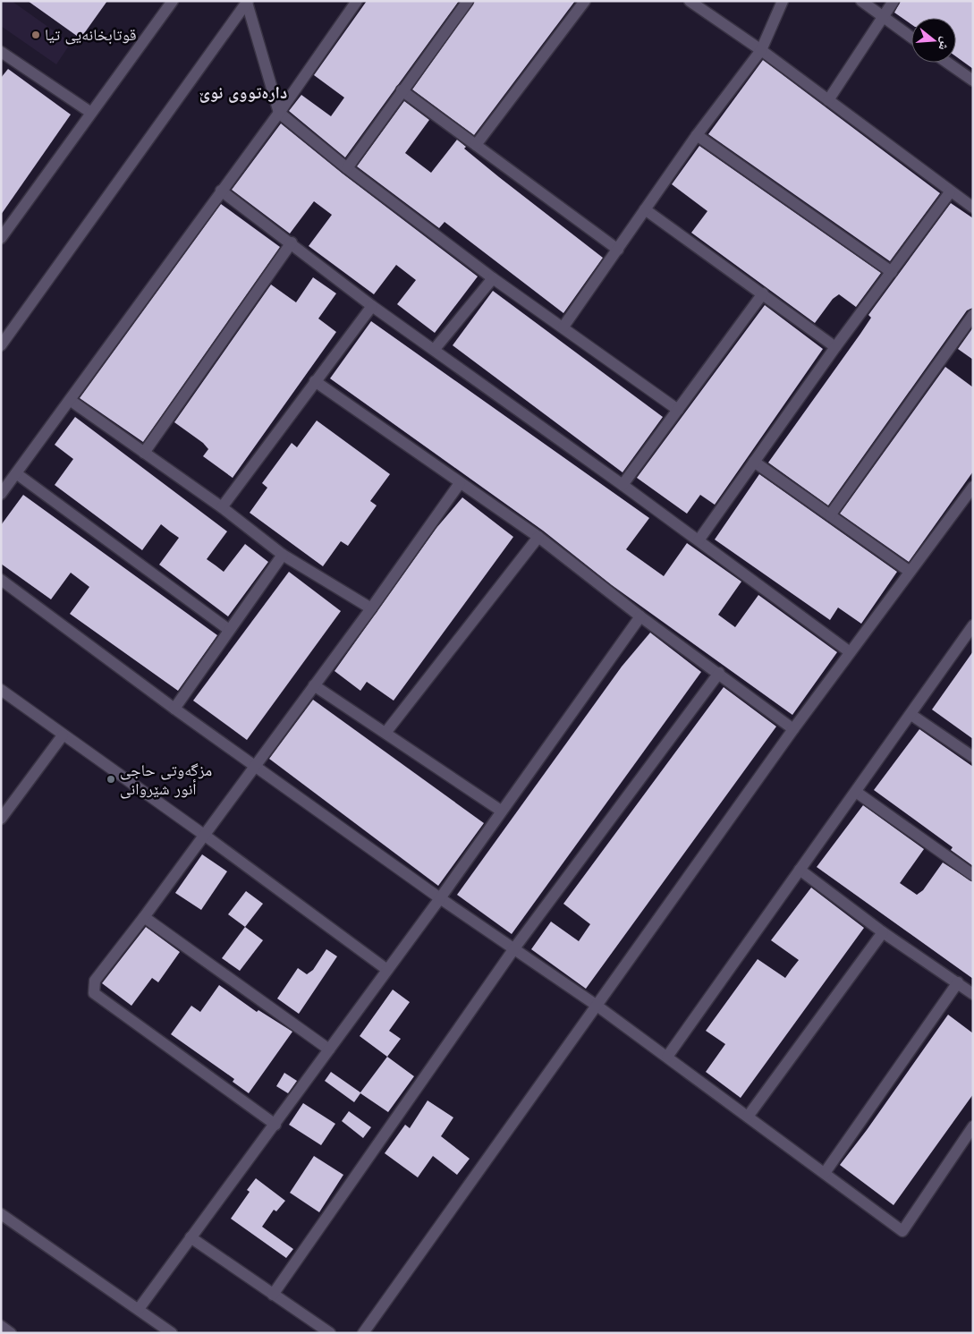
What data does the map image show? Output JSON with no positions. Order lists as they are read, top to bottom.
{
  "districts": ["دارەتووی نوێ"],
  "places": ["قوتابخانەیی تیا", "مزگەوتی حاجی أنور شێروانی"],
  "north": "right"
}
